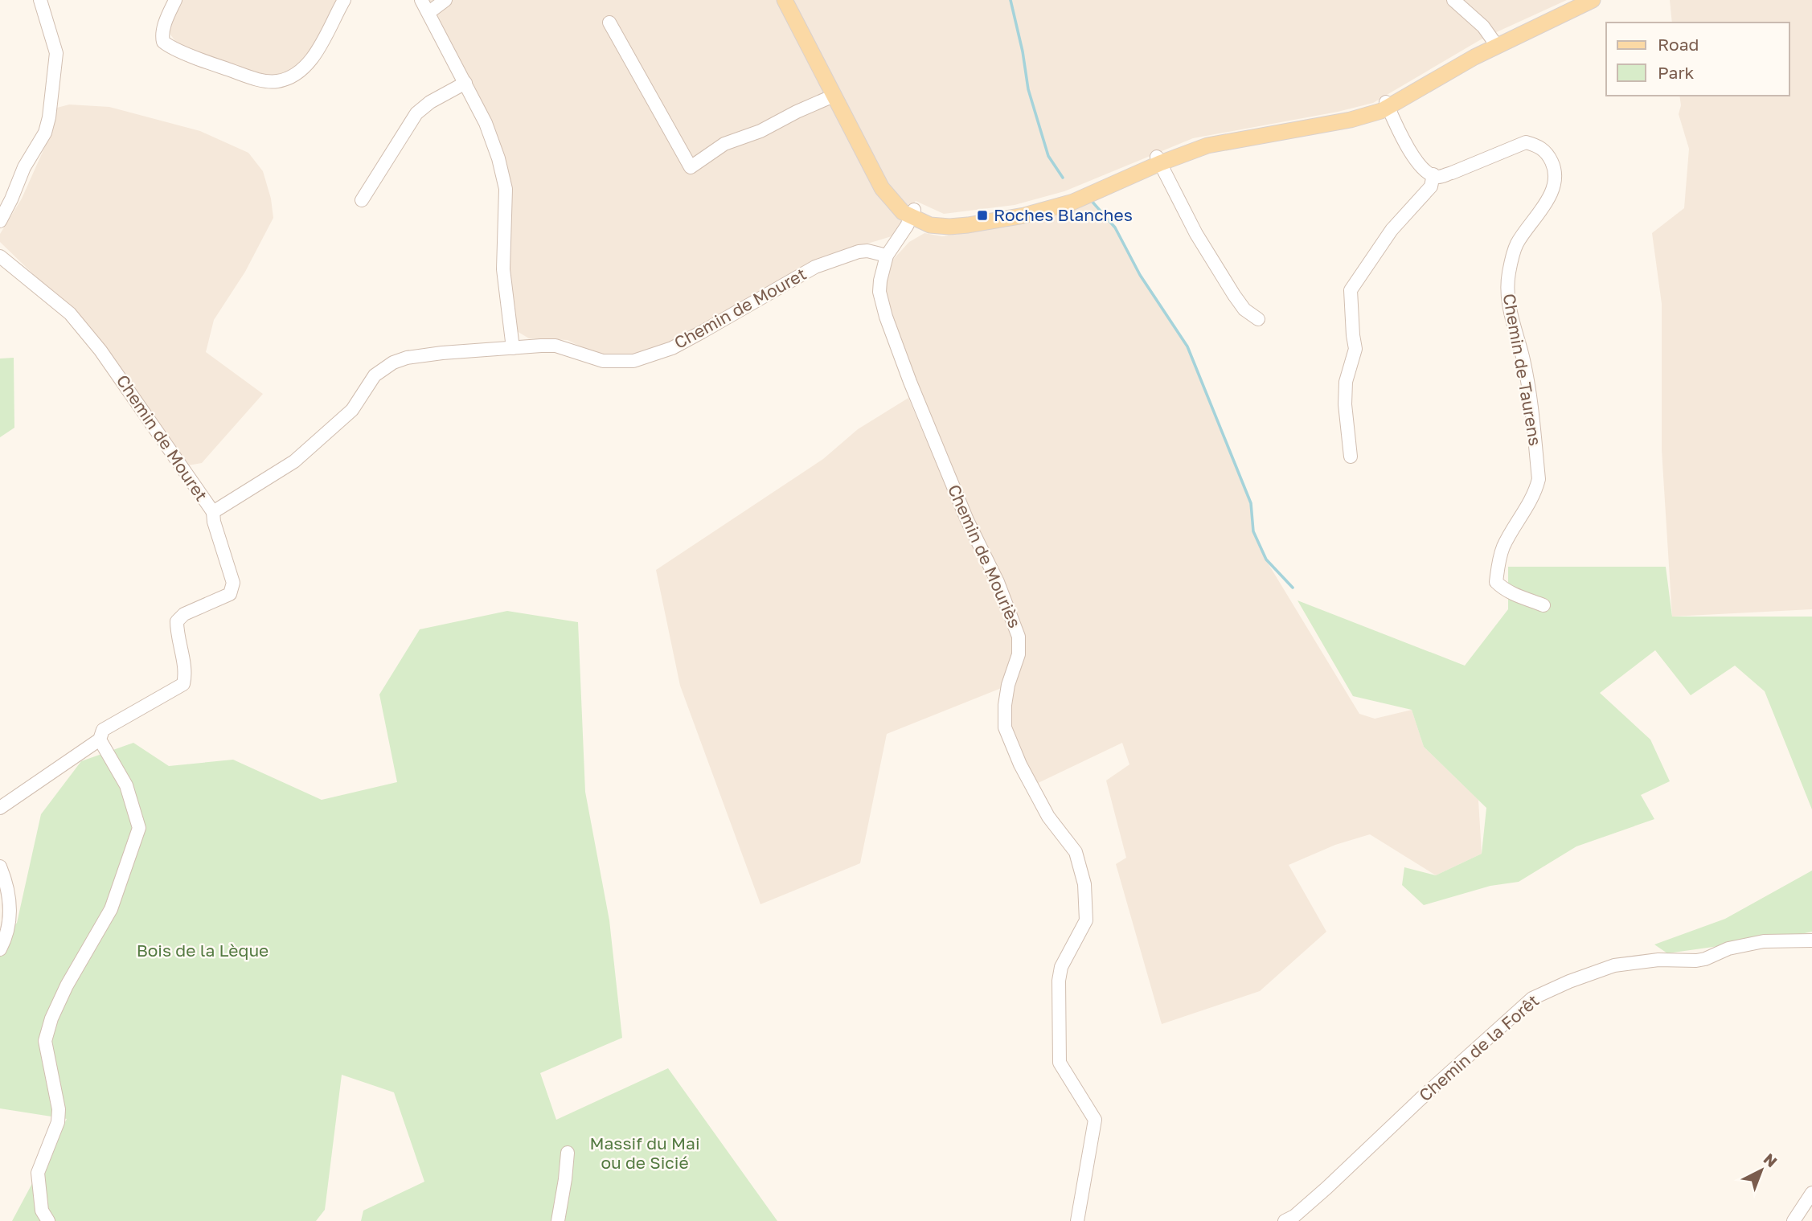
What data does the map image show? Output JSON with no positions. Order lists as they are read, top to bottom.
{
  "streets": {
    "street": [
      "Chemin de Mouret",
      "Chemin de Taurens",
      "Chemin de Mouriès",
      "Chemin de la Forêt"
    ]
  },
  "crossings": [
    ["Chemin de Mouret", "Chemin de Mouriès"]
  ],
  "parks": ["Bois de la Lèque", "Massif du Mai ou de Sicié"],
  "places": {
    "transit": ["Roches Blanches"]
  },
  "legend": ["Road", "Park"],
  "north": "top right"
}
